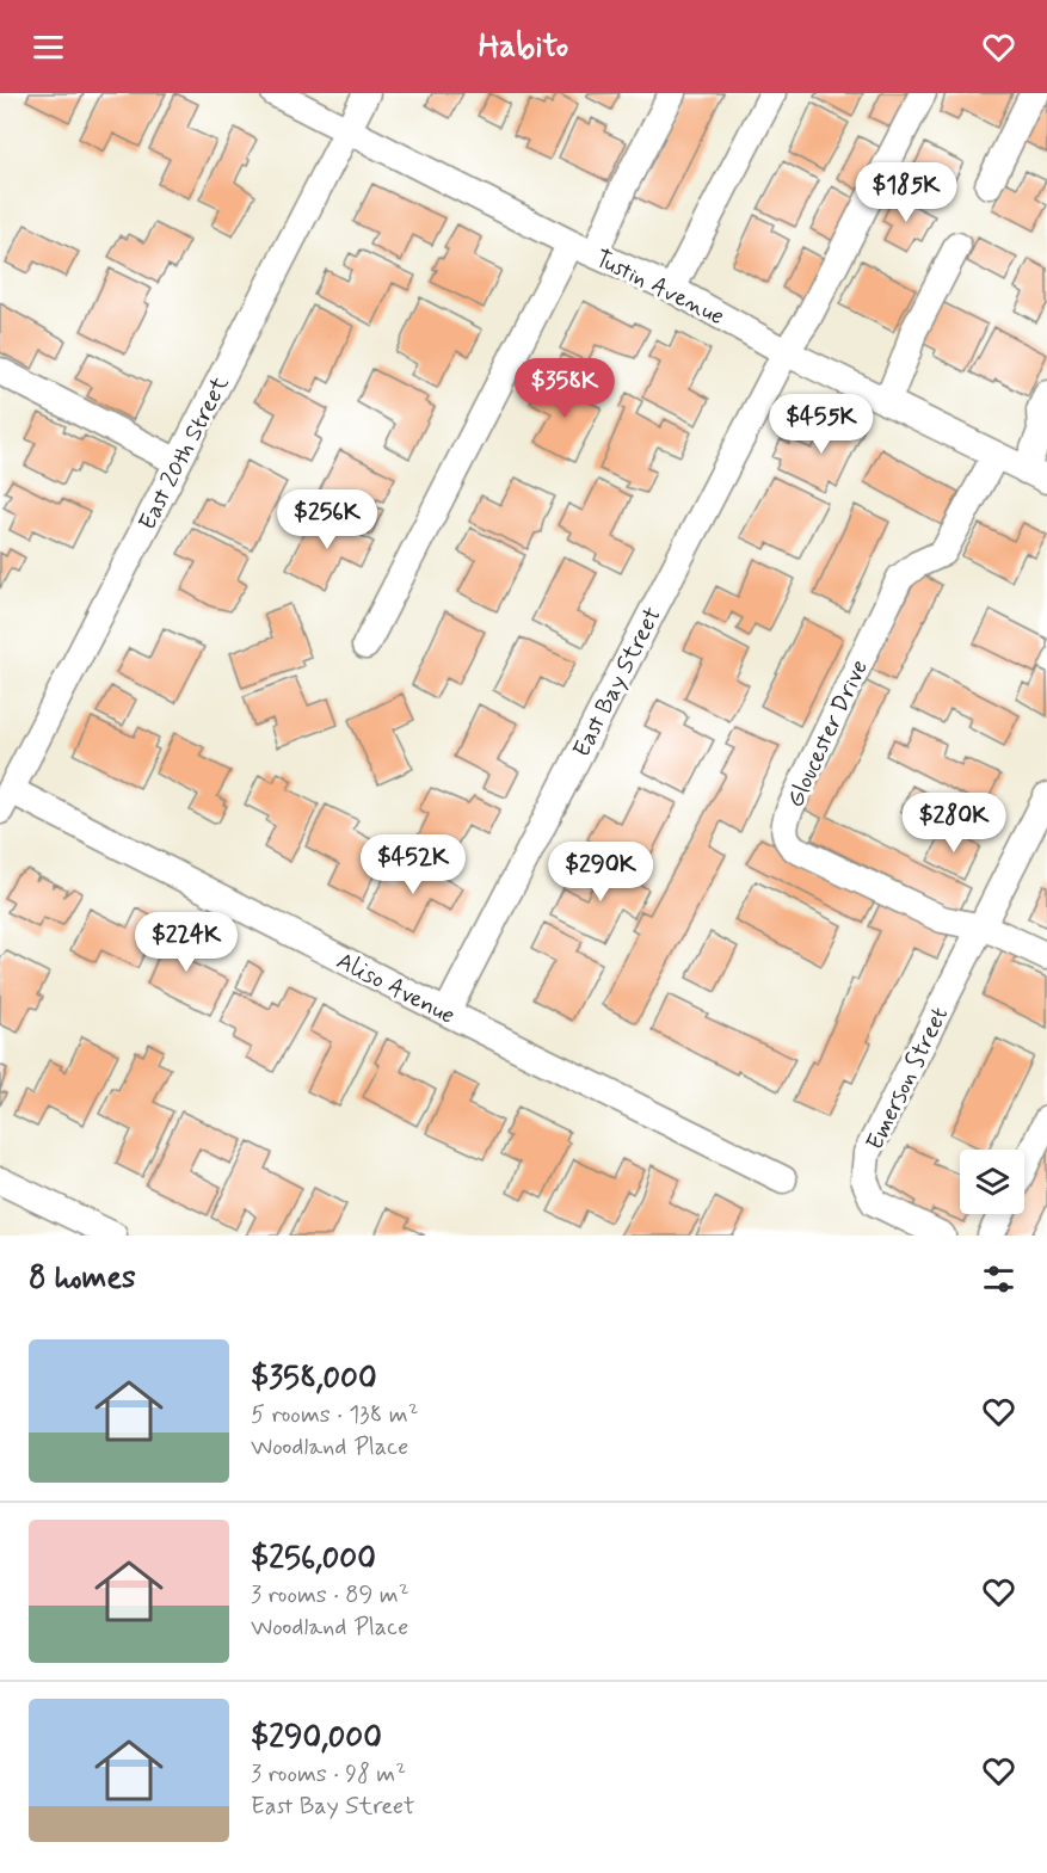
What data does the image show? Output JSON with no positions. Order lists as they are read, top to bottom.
{
  "streets": {
    "street": [
      "Tustin Avenue",
      "East 20th Street",
      "East Bay Street",
      "Gloucester Drive",
      "Aliso Avenue",
      "Emerson Street"
    ]
  },
  "crossings": [
    ["Tustin Avenue", "East 20th Street"],
    ["Tustin Avenue", "East Bay Street"],
    ["Tustin Avenue", "Gloucester Drive"],
    ["East 20th Street", "Aliso Avenue"],
    ["East Bay Street", "Aliso Avenue"],
    ["Gloucester Drive", "Emerson Street"]
  ],
  "page": {
    "header": "Habito",
    "price": [
      "$185K",
      "$358K",
      "$455K",
      "$256K",
      "$280K",
      "$452K",
      "$290K",
      "$224K"
    ],
    "heading": "8 homes",
    "list": [
      {
        "name": "$358,000",
        "note": "5 rooms · 138 m² · Woodland Place"
      },
      {
        "name": "$256,000",
        "note": "3 rooms · 89 m² · Woodland Place"
      },
      {
        "name": "$290,000",
        "note": "3 rooms · 98 m² · East Bay Street"
      }
    ]
  }
}
